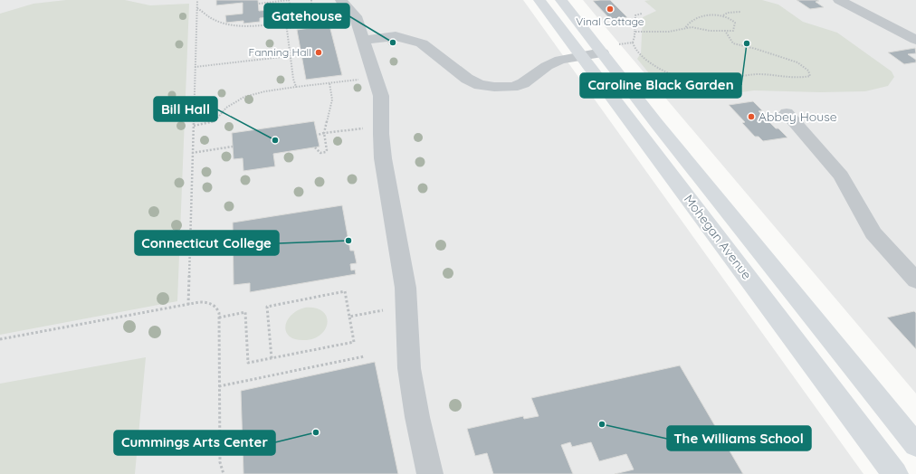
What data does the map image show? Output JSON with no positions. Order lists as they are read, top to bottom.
{
  "streets": {
    "highway": ["Mohegan Avenue"]
  },
  "places": [
    "Vinal Cottage",
    "Gatehouse",
    "Caroline Black Garden",
    "Fanning Hall",
    "Abbey House",
    "Bill Hall",
    "Connecticut College",
    "The Williams School",
    "Cummings Arts Center"
  ]
}
